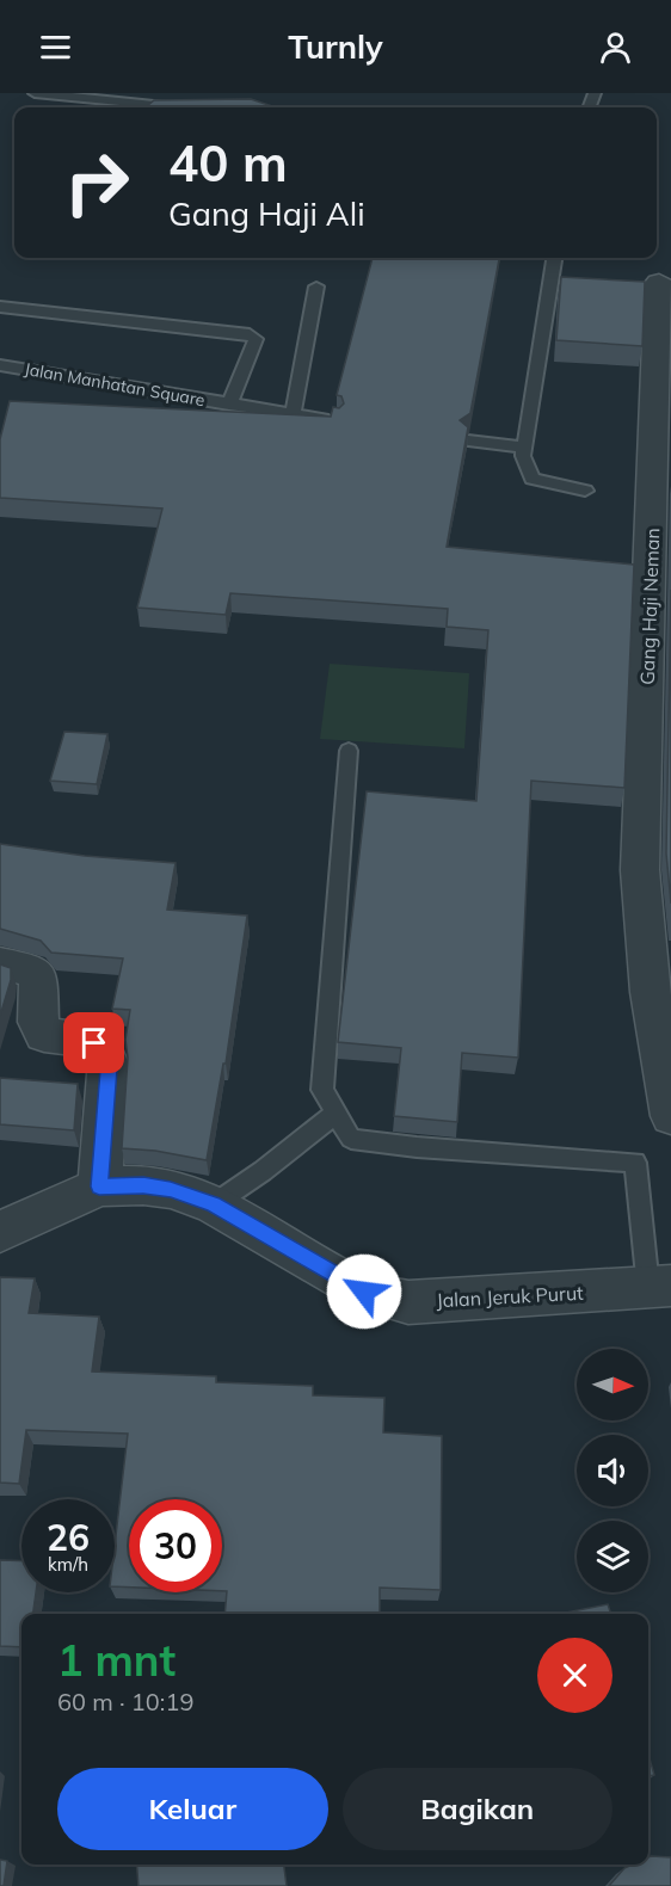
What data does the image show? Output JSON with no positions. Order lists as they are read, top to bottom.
{
  "streets": {
    "street": ["Gang Haji Neman", "Jalan Jeruk Purut"],
    "lane": ["Jalan Manhatan Square"]
  },
  "north": "right",
  "page": {
    "header": "Turnly",
    "turn": ["40 m", "Gang Haji Ali"],
    "speed": "26 km/h",
    "limit": "30",
    "heading": ["1 mnt", "60 m · 10:19"],
    "buttons": ["Keluar", "Bagikan"]
  }
}
